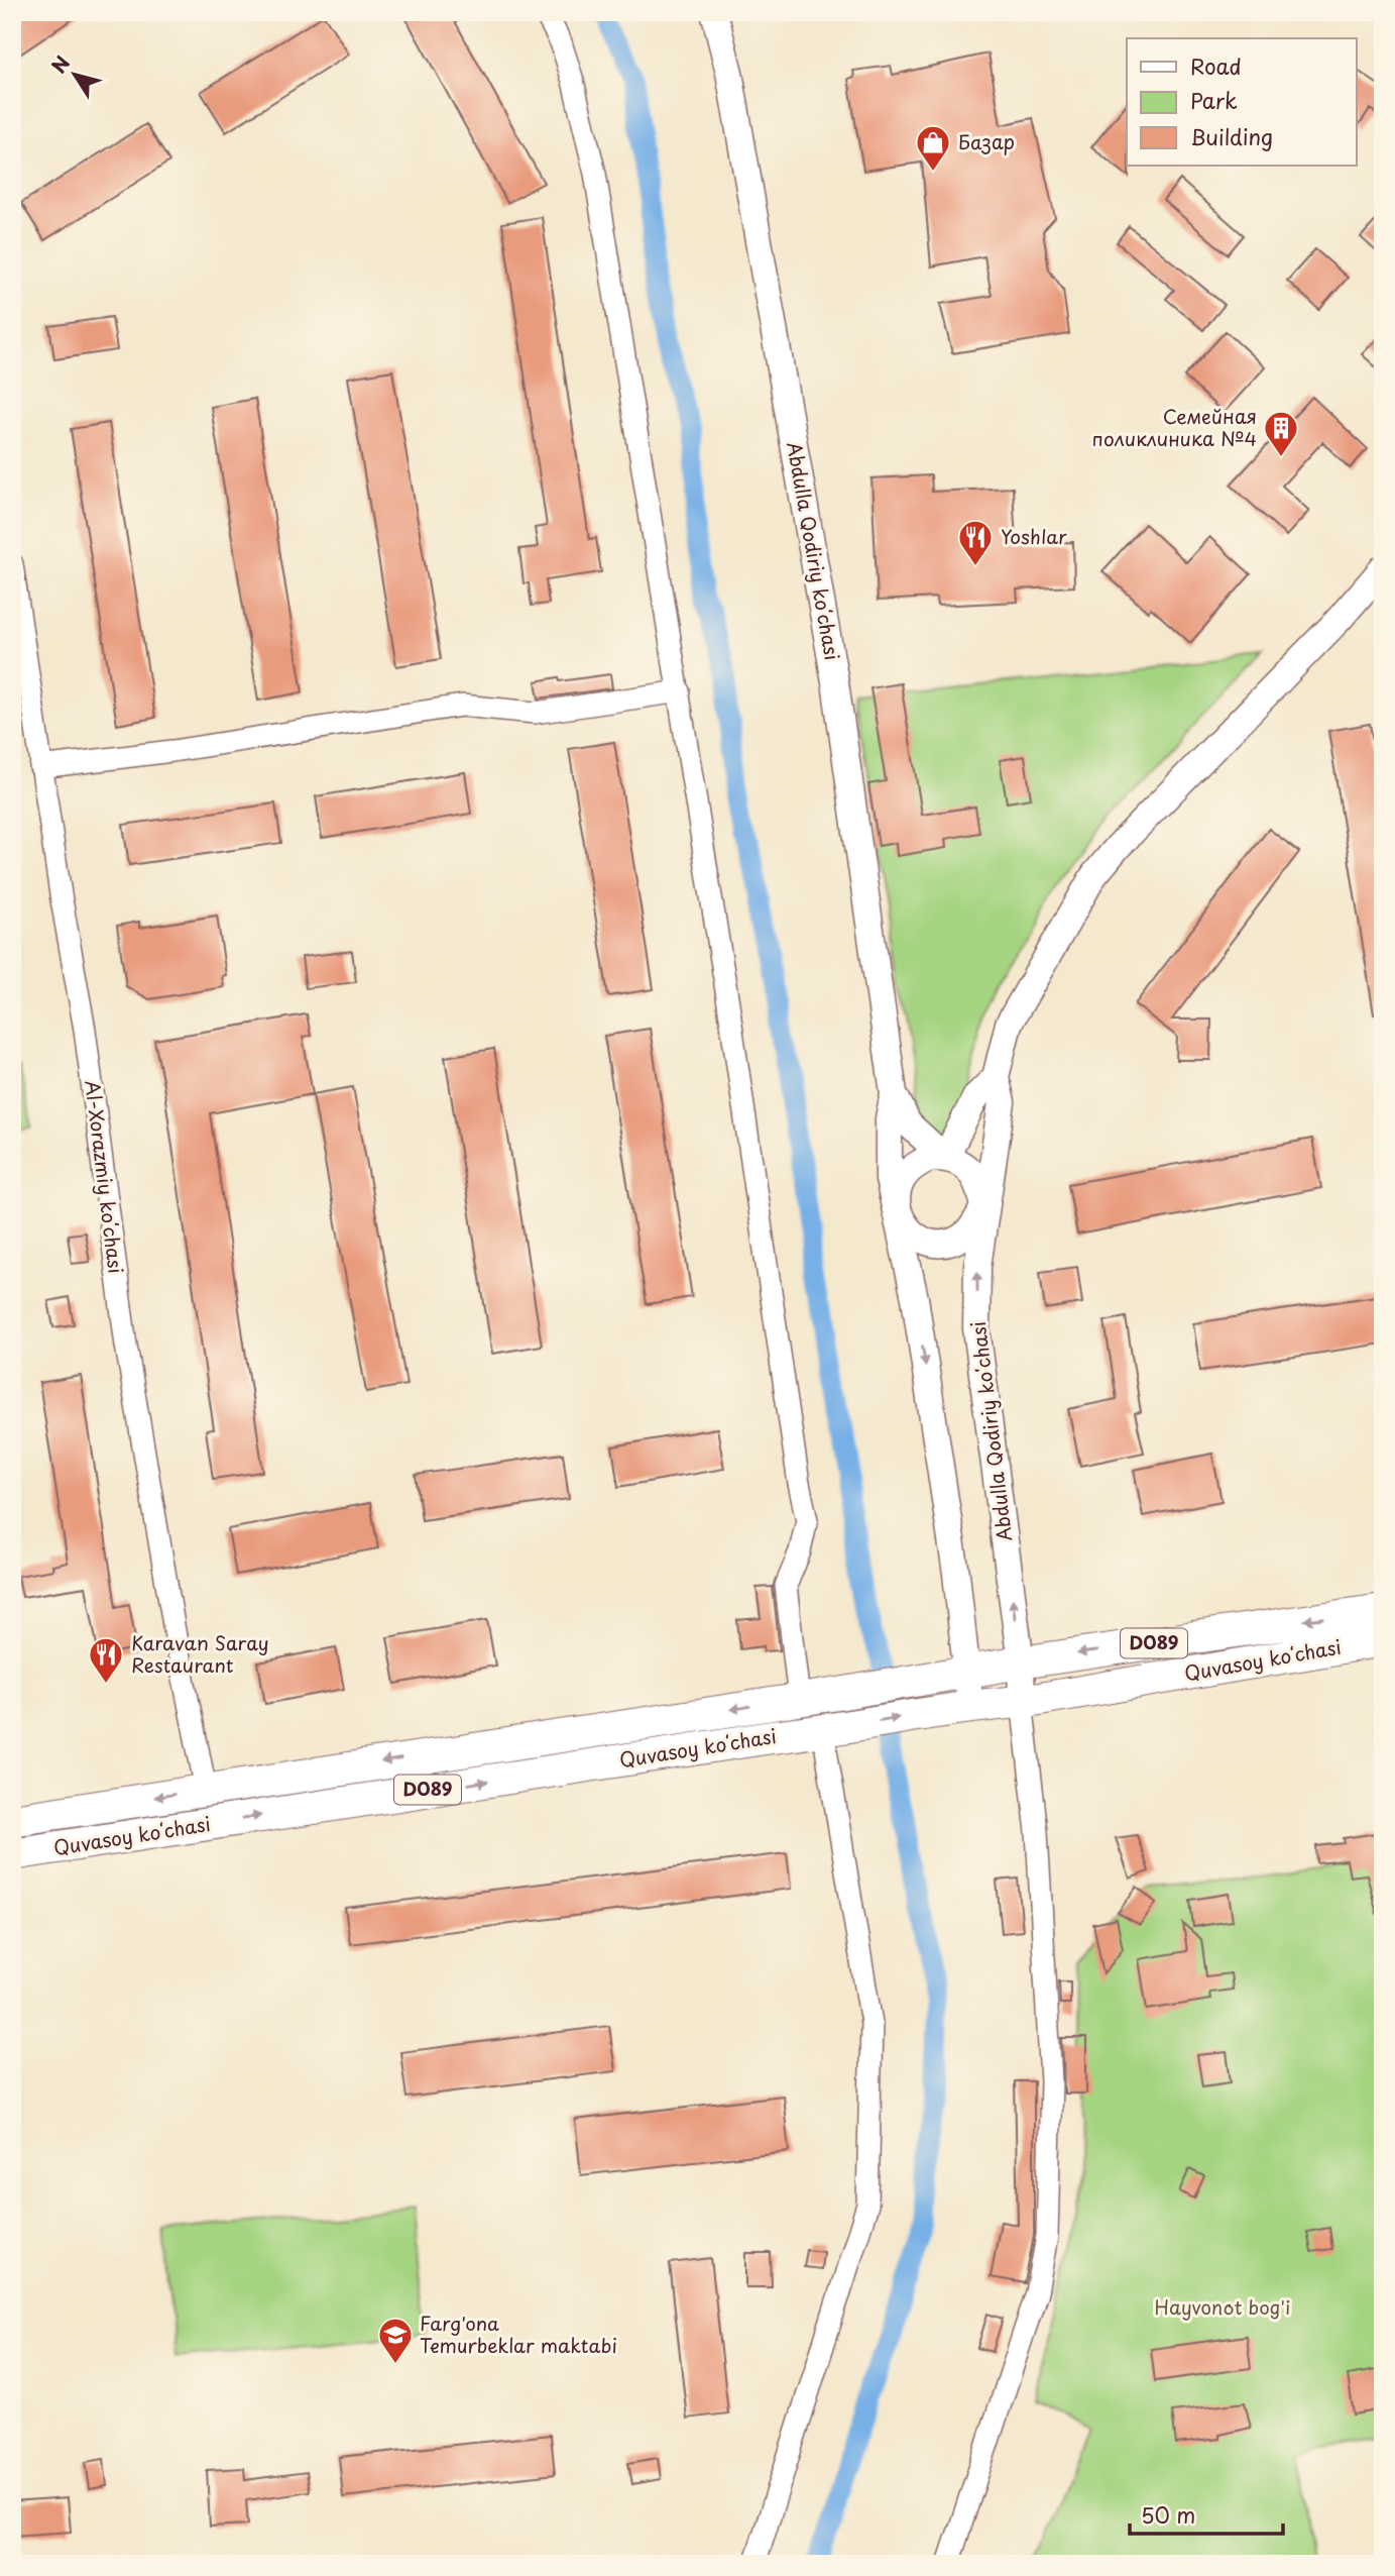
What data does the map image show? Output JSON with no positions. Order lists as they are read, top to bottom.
{
  "streets": {
    "main road": ["D089", "Quvasoy koʻchasi"],
    "street": ["Abdulla Qodiriy koʻchasi", "Al-Xorazmiy koʻchasi"]
  },
  "crossings": [
    ["Abdulla Qodiriy koʻchasi", "Quvasoy koʻchasi"],
    ["Al-Xorazmiy koʻchasi", "Quvasoy koʻchasi"]
  ],
  "parks": ["Hayvonot bog'i"],
  "places": {
    "shop": ["Базар"],
    "building": ["Семейная поликлиника №4"],
    "restaurant": ["Yoshlar", "Karavan Saray Restaurant"],
    "school or university": ["Farg'ona Temurbeklar maktabi"]
  },
  "legend": ["Road", "Park", "Building"],
  "scale_bar": "50 m",
  "north": "top left"
}
